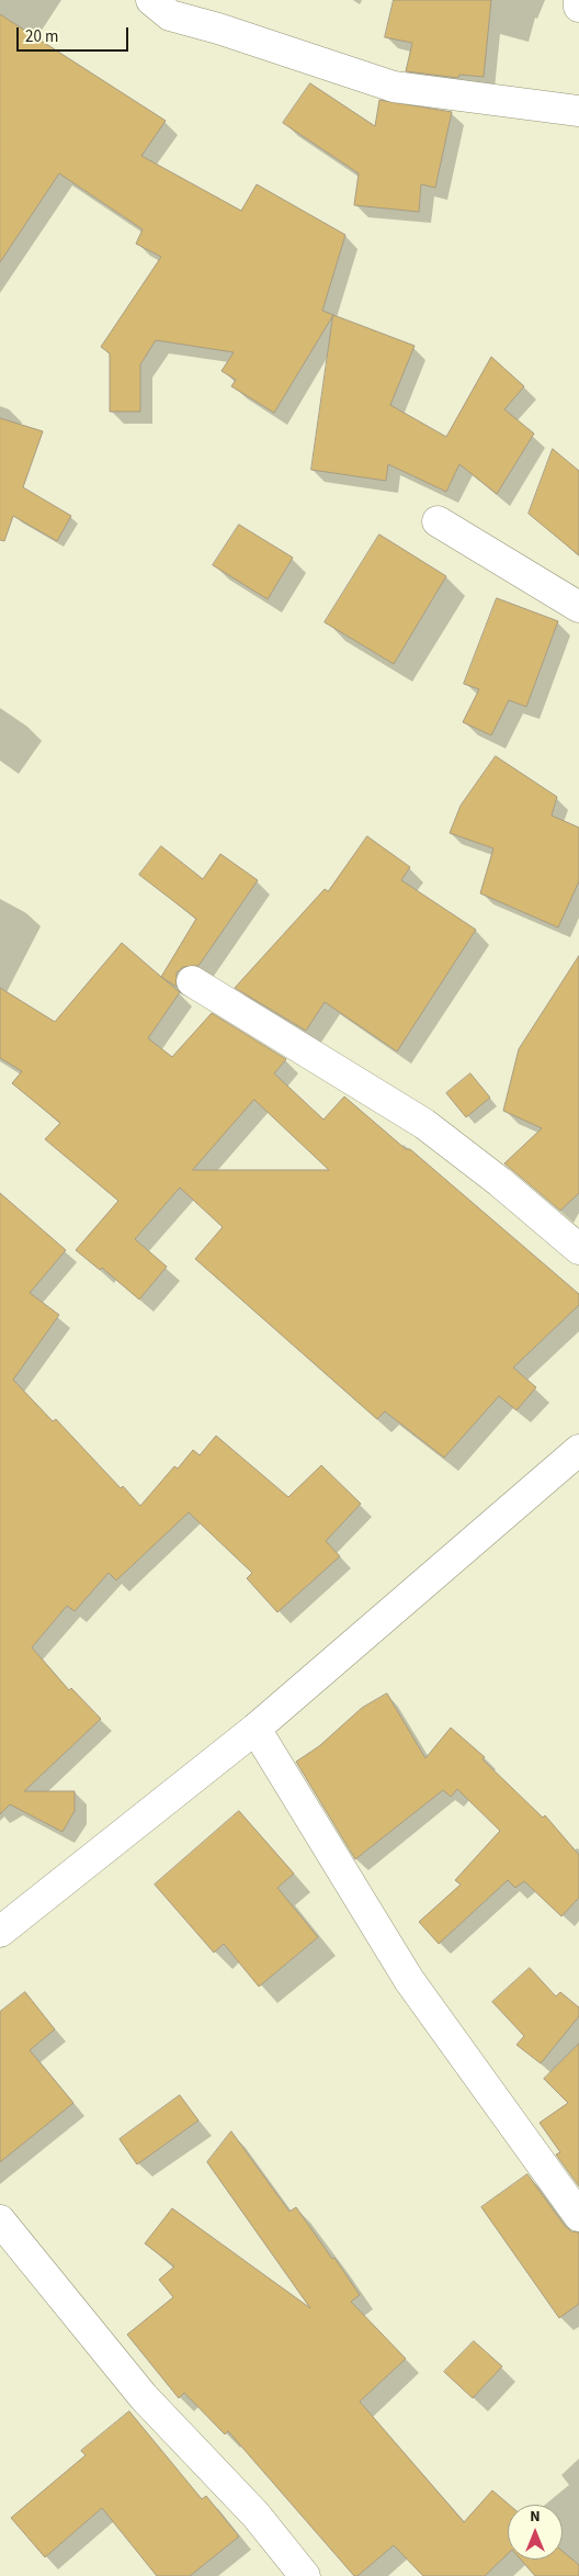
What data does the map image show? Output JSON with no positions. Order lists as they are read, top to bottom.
{
  "scale_bar": "20 m",
  "north": "top"
}
